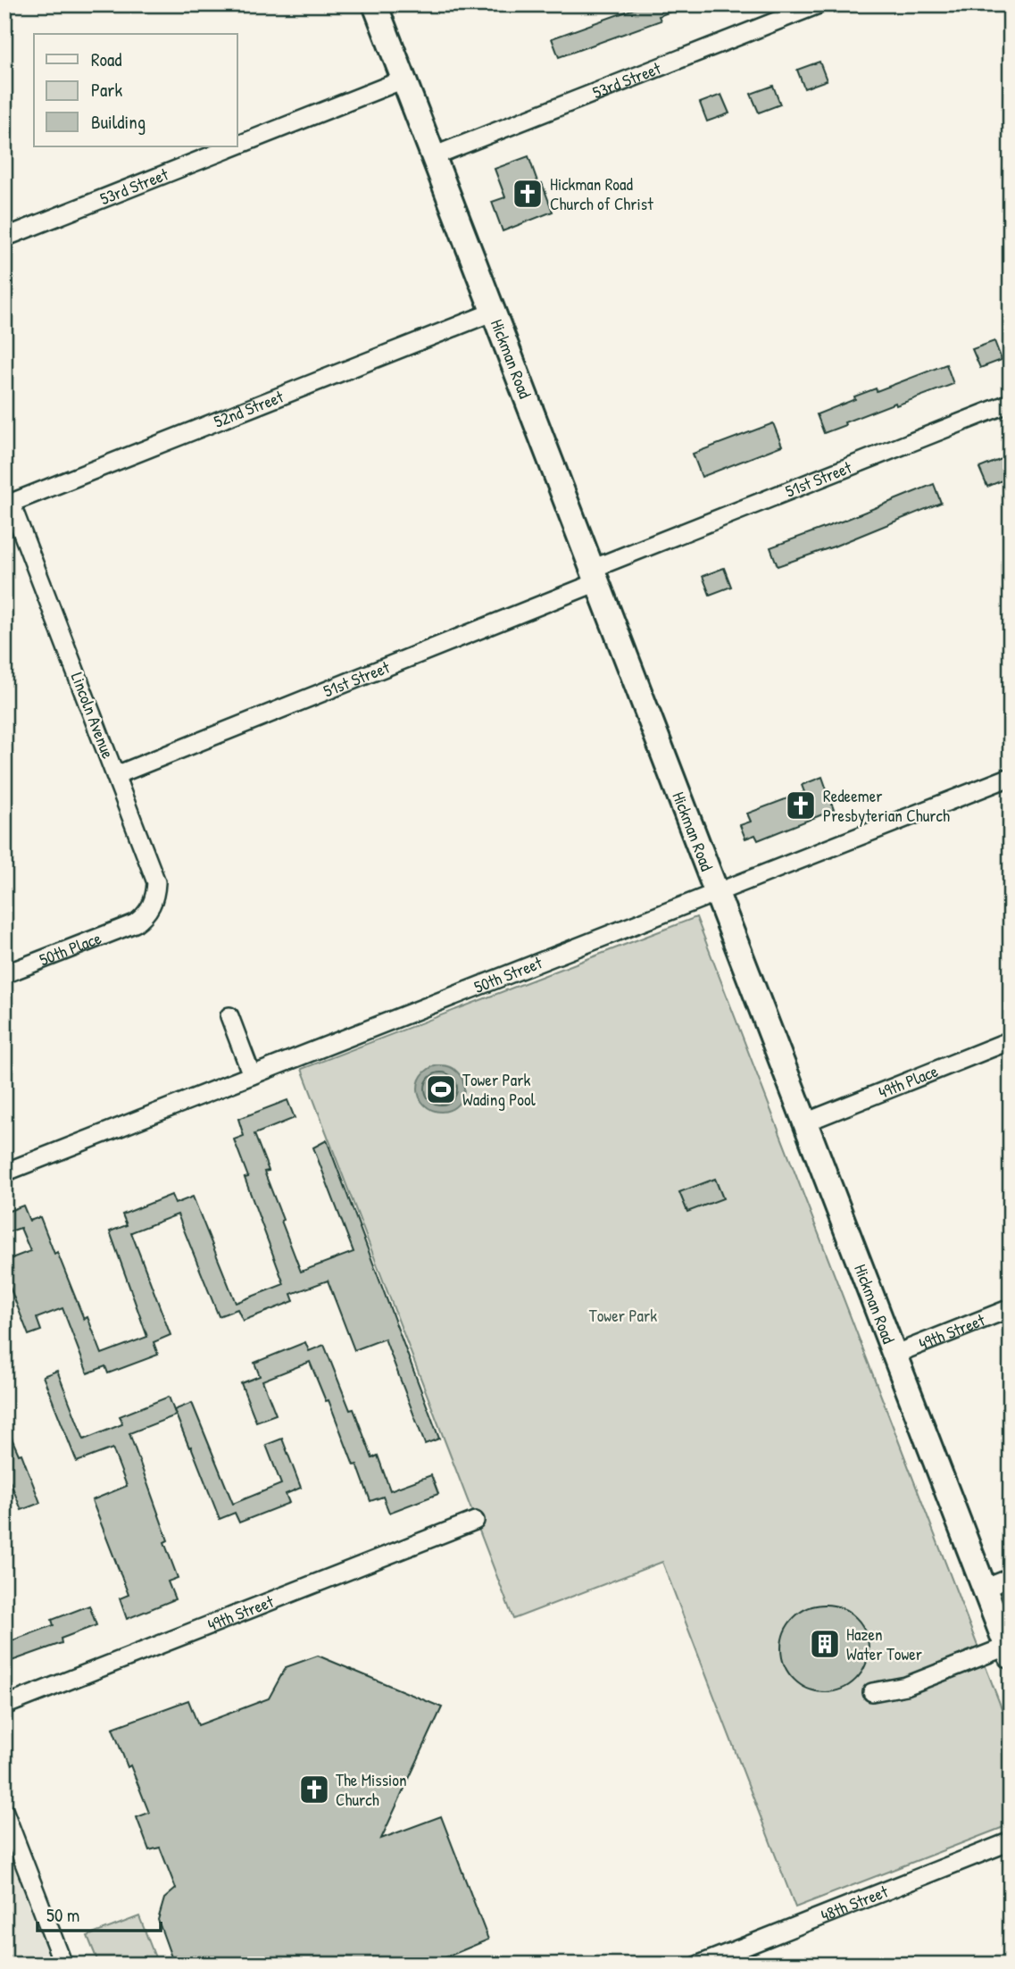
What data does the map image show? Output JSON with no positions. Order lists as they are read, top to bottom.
{
  "streets": {
    "main road": ["Hickman Road"],
    "street": [
      "53rd Street",
      "52nd Street",
      "51st Street",
      "Lincoln Avenue",
      "50th Place",
      "50th Street",
      "49th Place",
      "49th Street",
      "48th Street"
    ]
  },
  "crossings": [
    ["53rd Street", "Hickman Road"],
    ["Hickman Road", "52nd Street"],
    ["Hickman Road", "51st Street"],
    ["Hickman Road", "50th Street"],
    ["Hickman Road", "49th Place"],
    ["Hickman Road", "49th Street"],
    ["52nd Street", "Lincoln Avenue"],
    ["51st Street", "Lincoln Avenue"],
    ["Lincoln Avenue", "50th Place"]
  ],
  "parks": ["Tower Park"],
  "places": {
    "church": ["Hickman Road Church of Christ", "Redeemer Presbyterian Church", "The Mission Church"],
    "sports": ["Tower Park Wading Pool"],
    "building": ["Hazen Water Tower"]
  },
  "legend": ["Road", "Park", "Building"],
  "scale_bar": "50 m"
}
